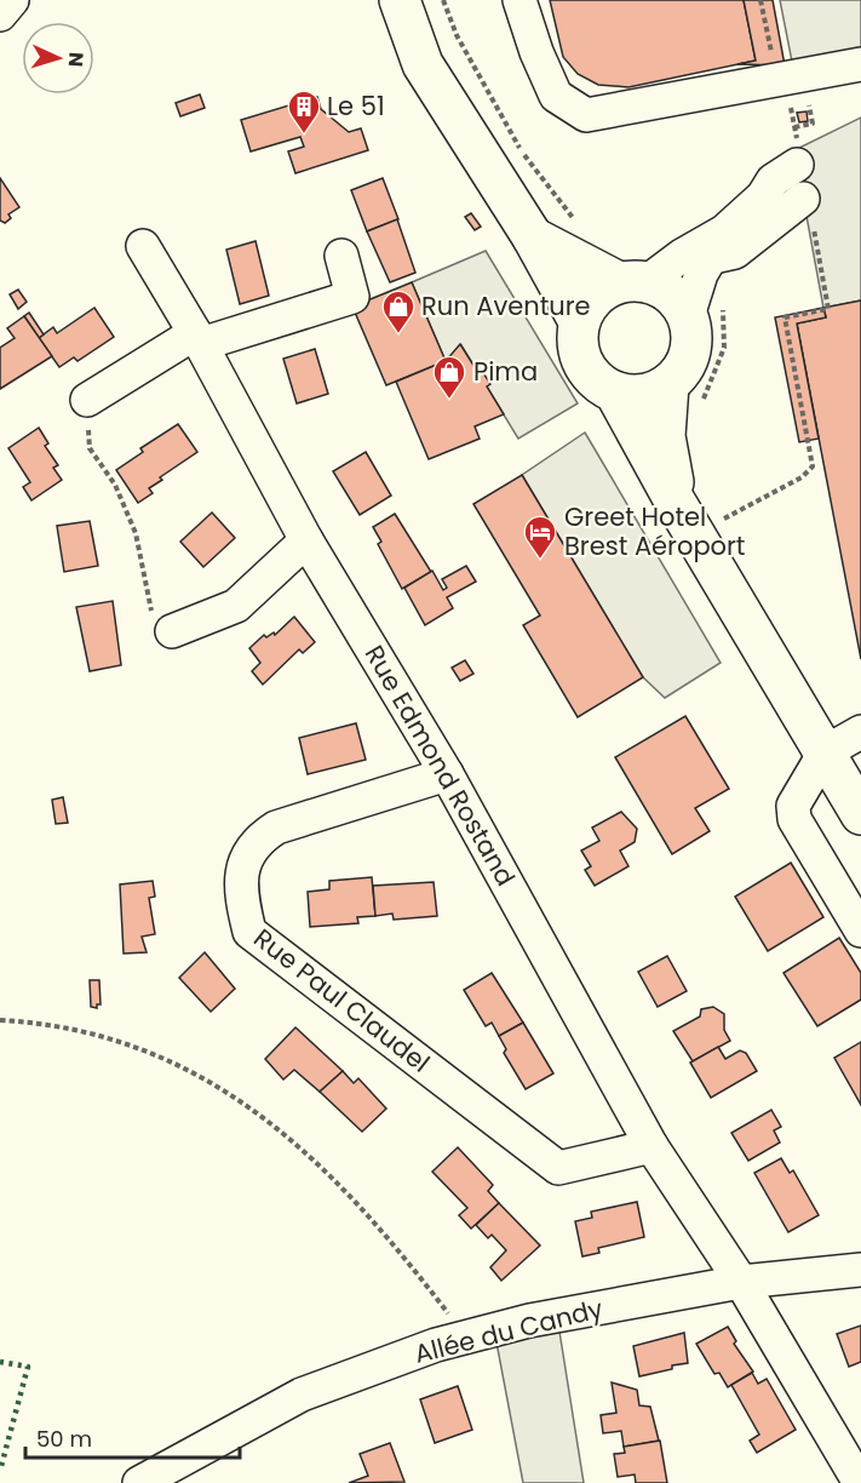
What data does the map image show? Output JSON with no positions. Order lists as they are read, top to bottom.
{
  "streets": {
    "street": ["Rue Edmond Rostand", "Rue Paul Claudel", "Allée du Candy"]
  },
  "crossings": [
    ["Rue Edmond Rostand", "Rue Paul Claudel"],
    ["Rue Edmond Rostand", "Allée du Candy"]
  ],
  "places": {
    "building": ["Le 51"],
    "shop": ["Run Aventure", "Pima"],
    "hotel": ["Greet Hotel Brest Aéroport"]
  },
  "scale_bar": "50 m",
  "north": "right"
}
